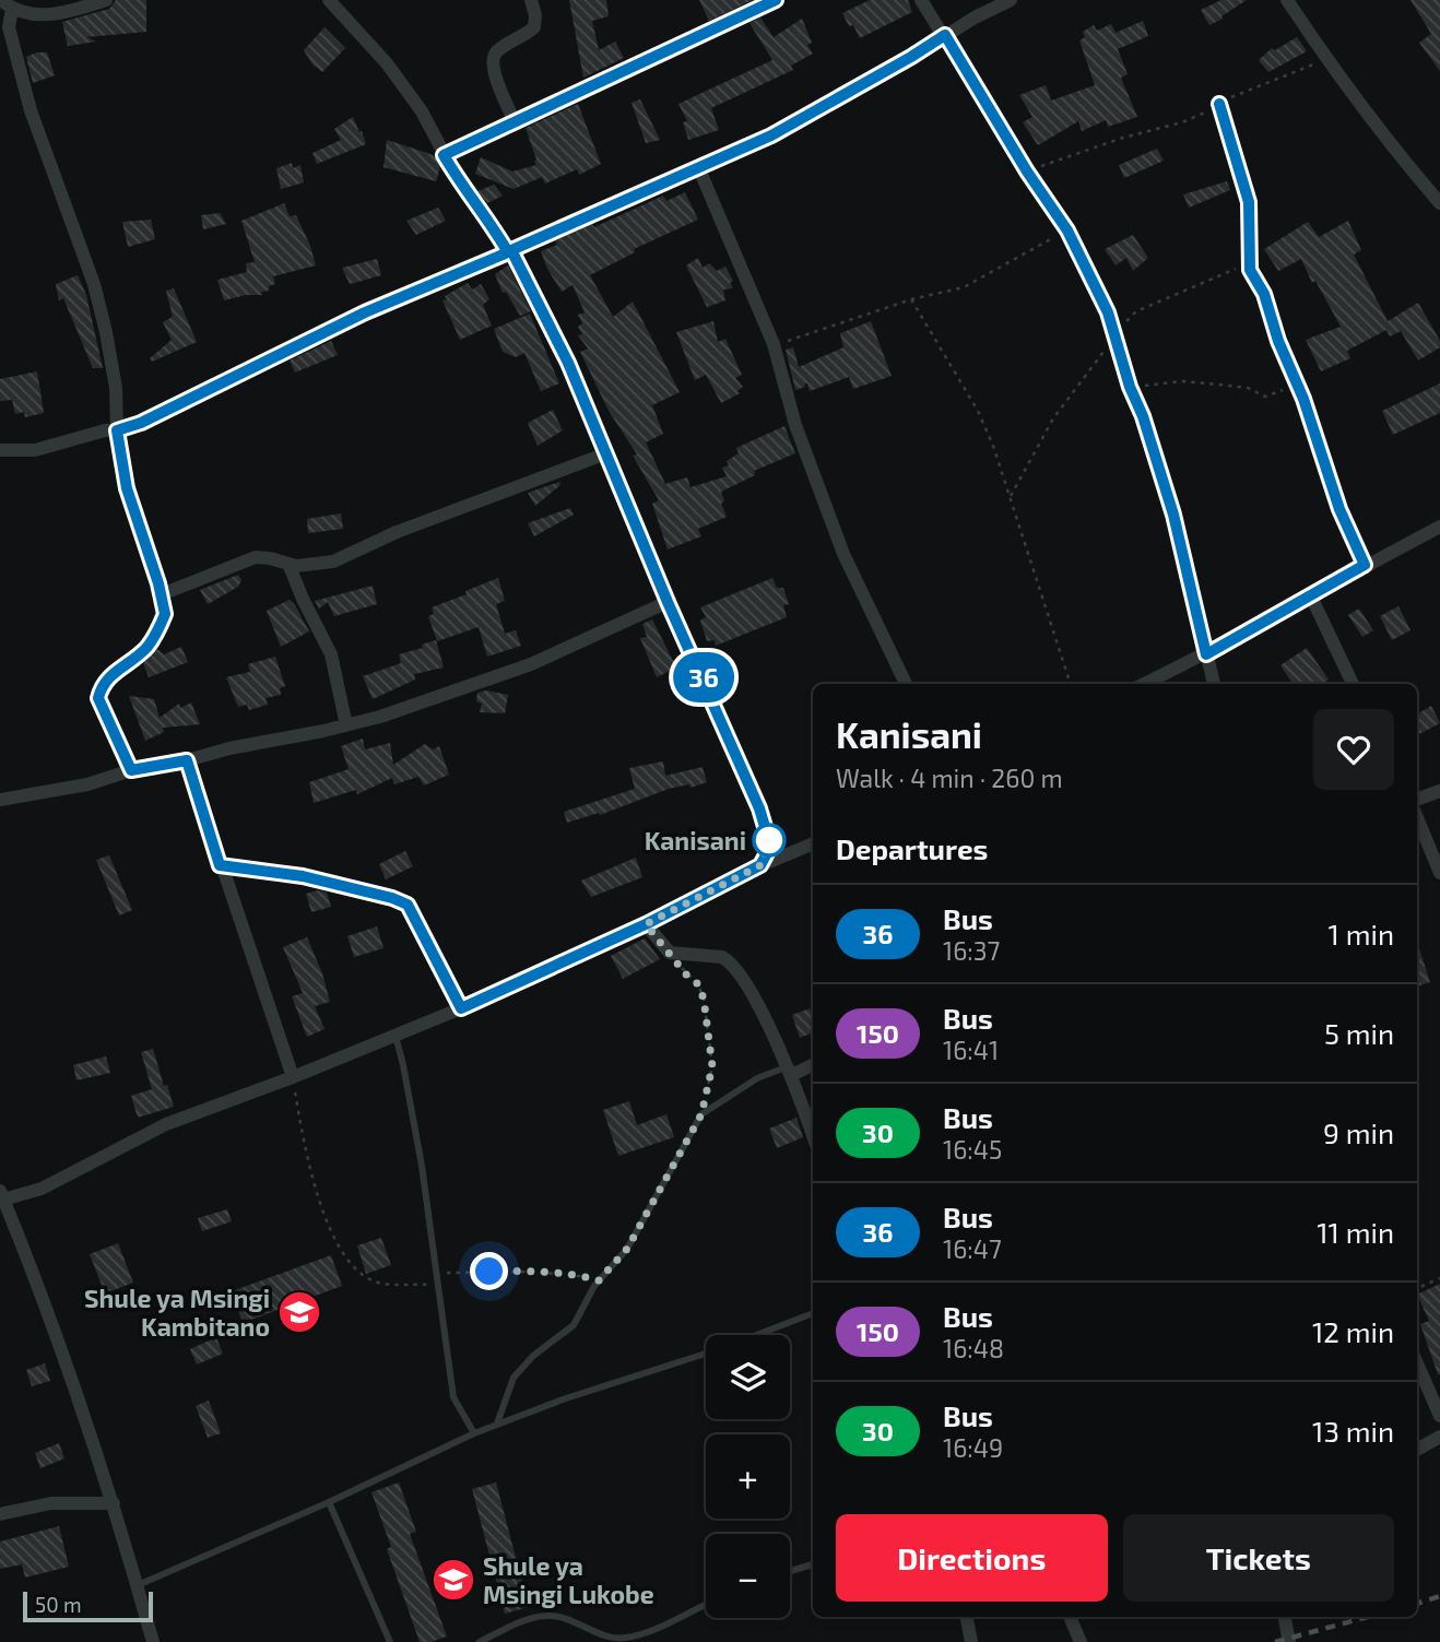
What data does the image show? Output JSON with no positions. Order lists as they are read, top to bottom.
{
  "places": {
    "other": ["Kanisani"],
    "school or university": ["Shule ya Msingi Kambitano", "Shule ya Msingi Lukobe"]
  },
  "lines": ["bus line 36"],
  "scale_bar": "50 m",
  "page": {
    "on_map": "36",
    "heading": [
      ["Kanisani", "Walk · 4 min · 260 m"],
      "Departures"
    ],
    "list": [
      {
        "mark": "36",
        "name": "Bus",
        "note": "16:37",
        "value": "1 min"
      },
      {
        "mark": "150",
        "name": "Bus",
        "note": "16:41",
        "value": "5 min"
      },
      {
        "mark": "30",
        "name": "Bus",
        "note": "16:45",
        "value": "9 min"
      },
      {
        "mark": "36",
        "name": "Bus",
        "note": "16:47",
        "value": "11 min"
      },
      {
        "mark": "150",
        "name": "Bus",
        "note": "16:48",
        "value": "12 min"
      },
      {
        "mark": "30",
        "name": "Bus",
        "note": "16:49",
        "value": "13 min"
      }
    ],
    "map_buttons": ["+", "−"],
    "buttons": ["Directions", "Tickets"],
    "scale": "50 m"
  }
}
